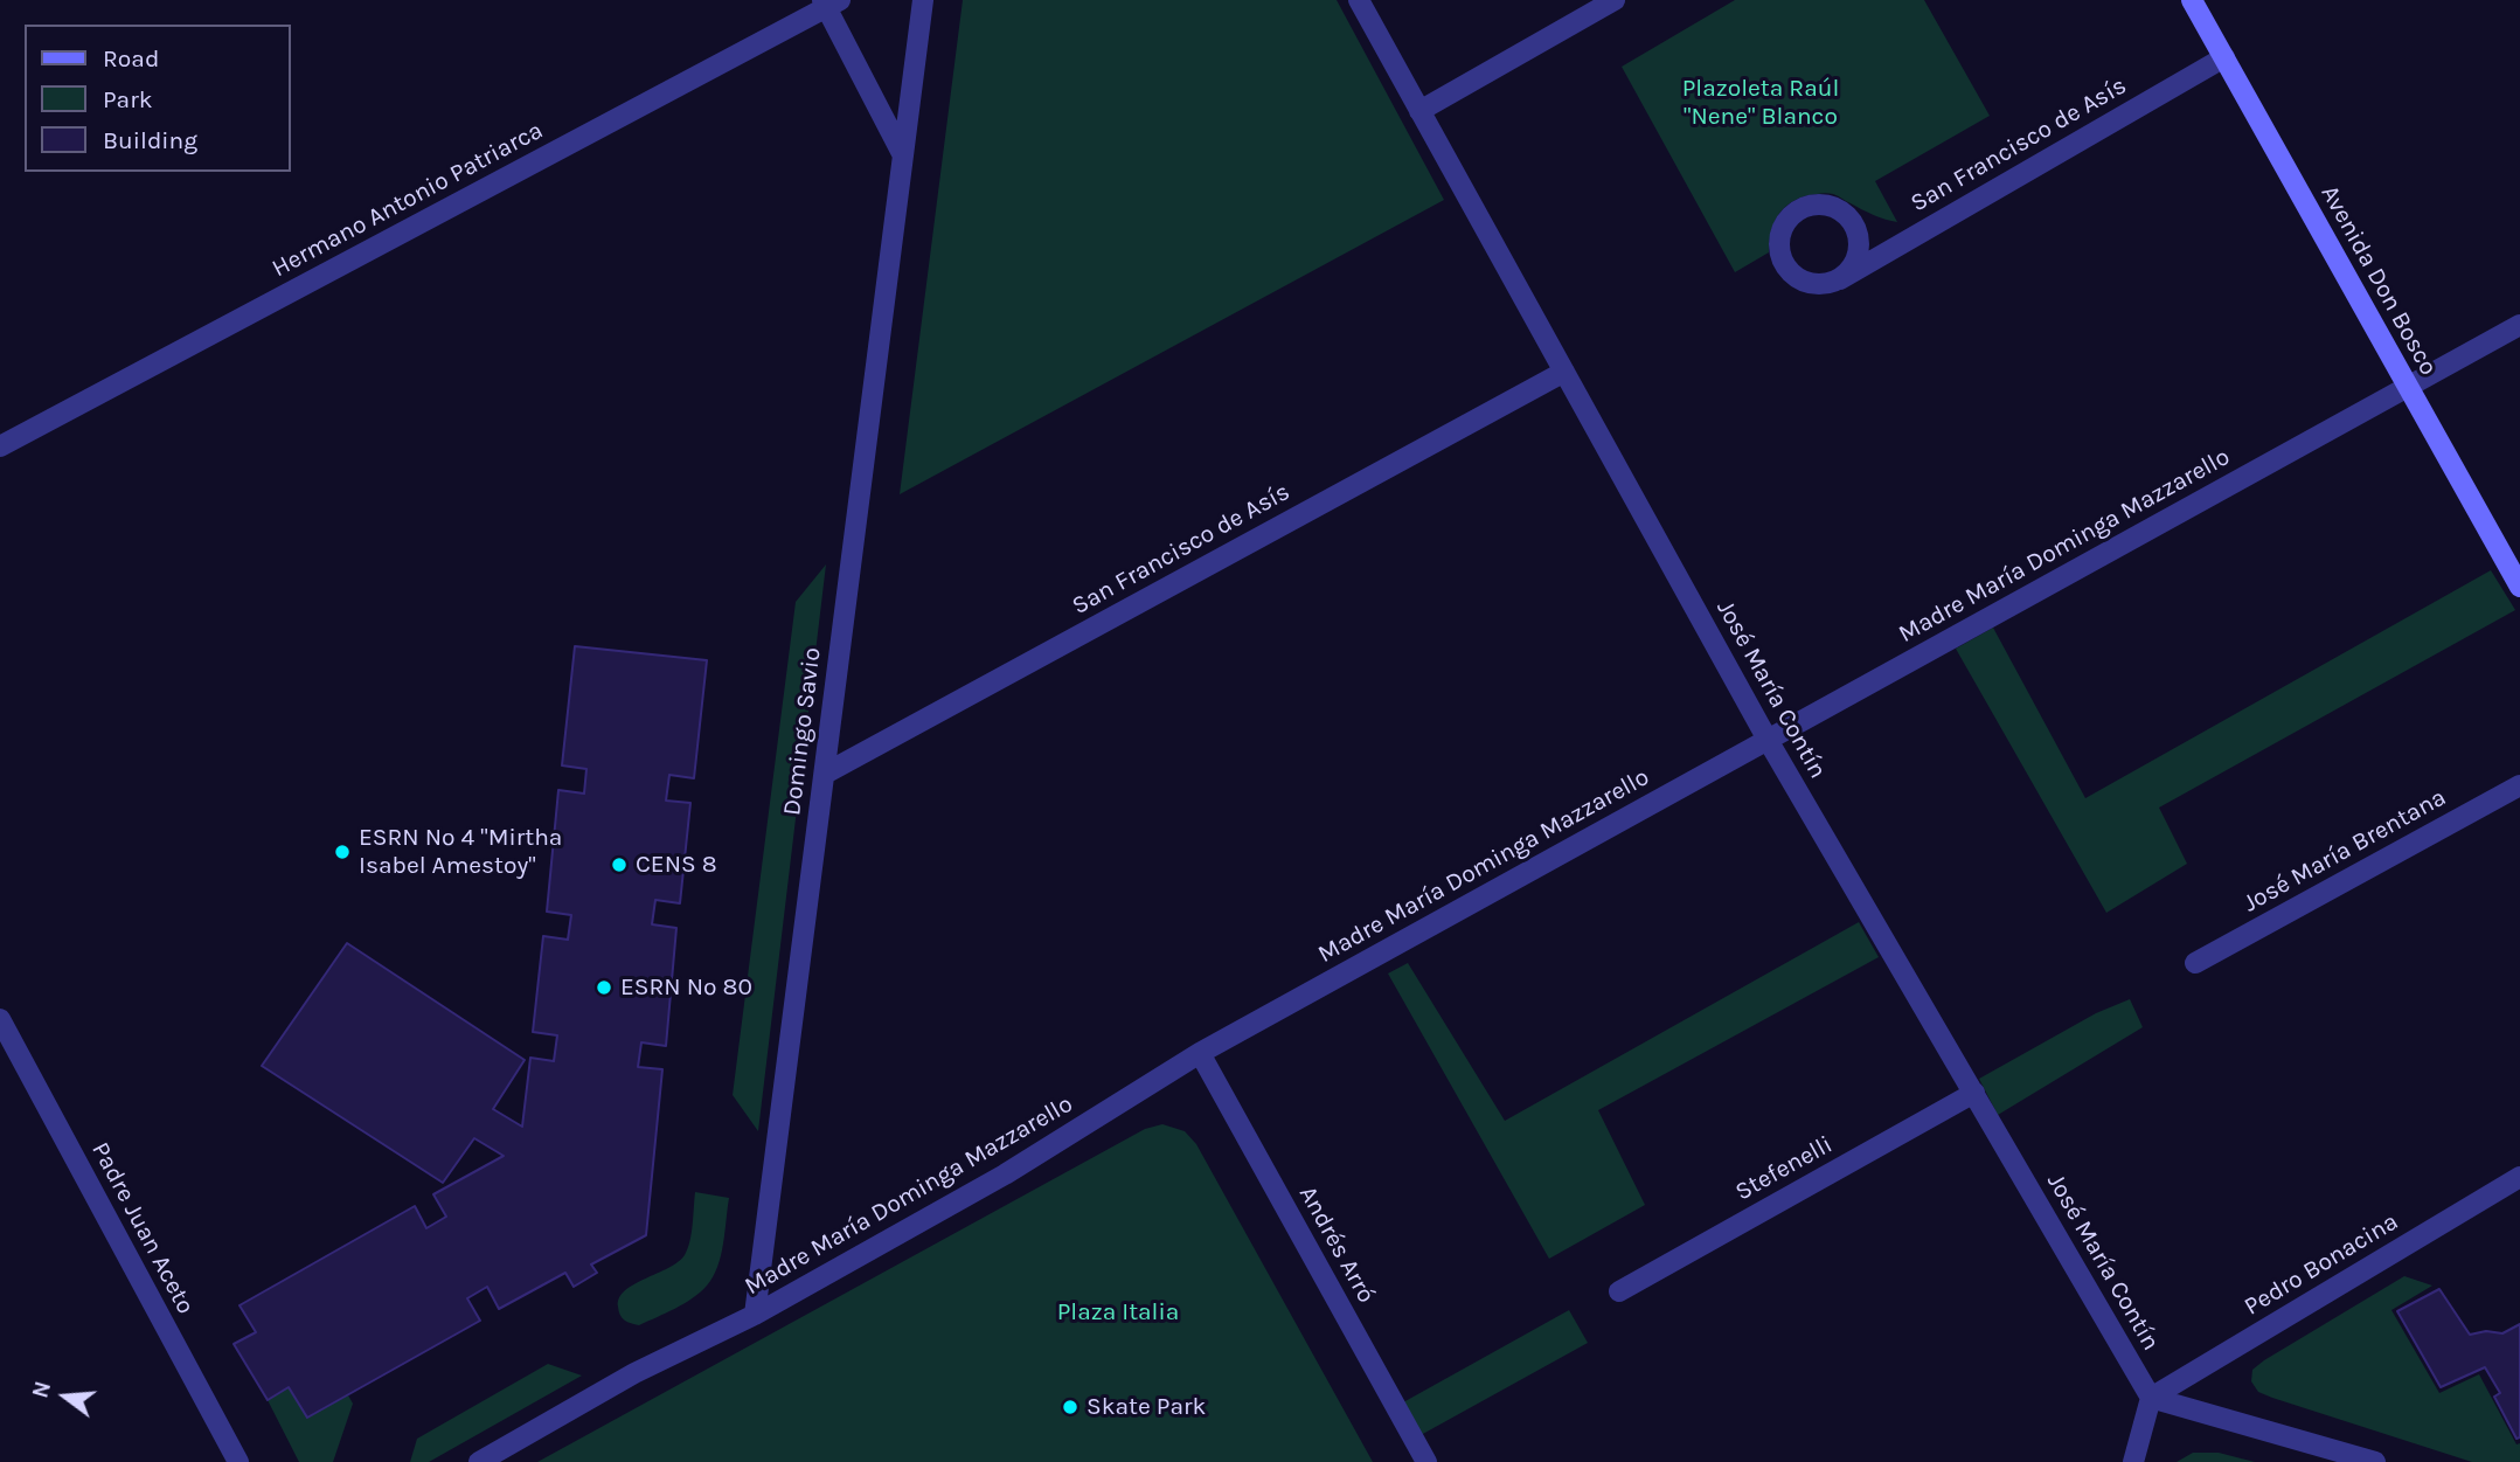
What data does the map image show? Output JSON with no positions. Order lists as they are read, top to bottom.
{
  "streets": {
    "main road": ["Avenida Don Bosco"],
    "street": [
      "San Francisco de Asís",
      "Hermano Antonio Patriarca",
      "Madre María Dominga Mazzarello",
      "José María Contín",
      "Domingo Savio",
      "José María Brentana",
      "Stefenelli",
      "Padre Juan Aceto",
      "Andrés Arró",
      "Pedro Bonacina"
    ]
  },
  "crossings": [
    ["San Francisco de Asís", "Avenida Don Bosco"],
    ["San Francisco de Asís", "José María Contín"],
    ["San Francisco de Asís", "Domingo Savio"],
    ["Avenida Don Bosco", "Madre María Dominga Mazzarello"],
    ["Madre María Dominga Mazzarello", "José María Contín"],
    ["Madre María Dominga Mazzarello", "Domingo Savio"],
    ["Madre María Dominga Mazzarello", "Andrés Arró"],
    ["José María Contín", "Stefenelli"],
    ["José María Contín", "Pedro Bonacina"]
  ],
  "parks": ["Plazoleta Raúl \"Nene\" Blanco", "Plaza Italia"],
  "places": [
    "ESRN Nº 4 \"Mirtha Isabel Amestoy\"",
    "CENS 8",
    "ESRN Nº 80",
    "Skate Park"
  ],
  "legend": ["Road", "Park", "Building"],
  "north": "left"
}
